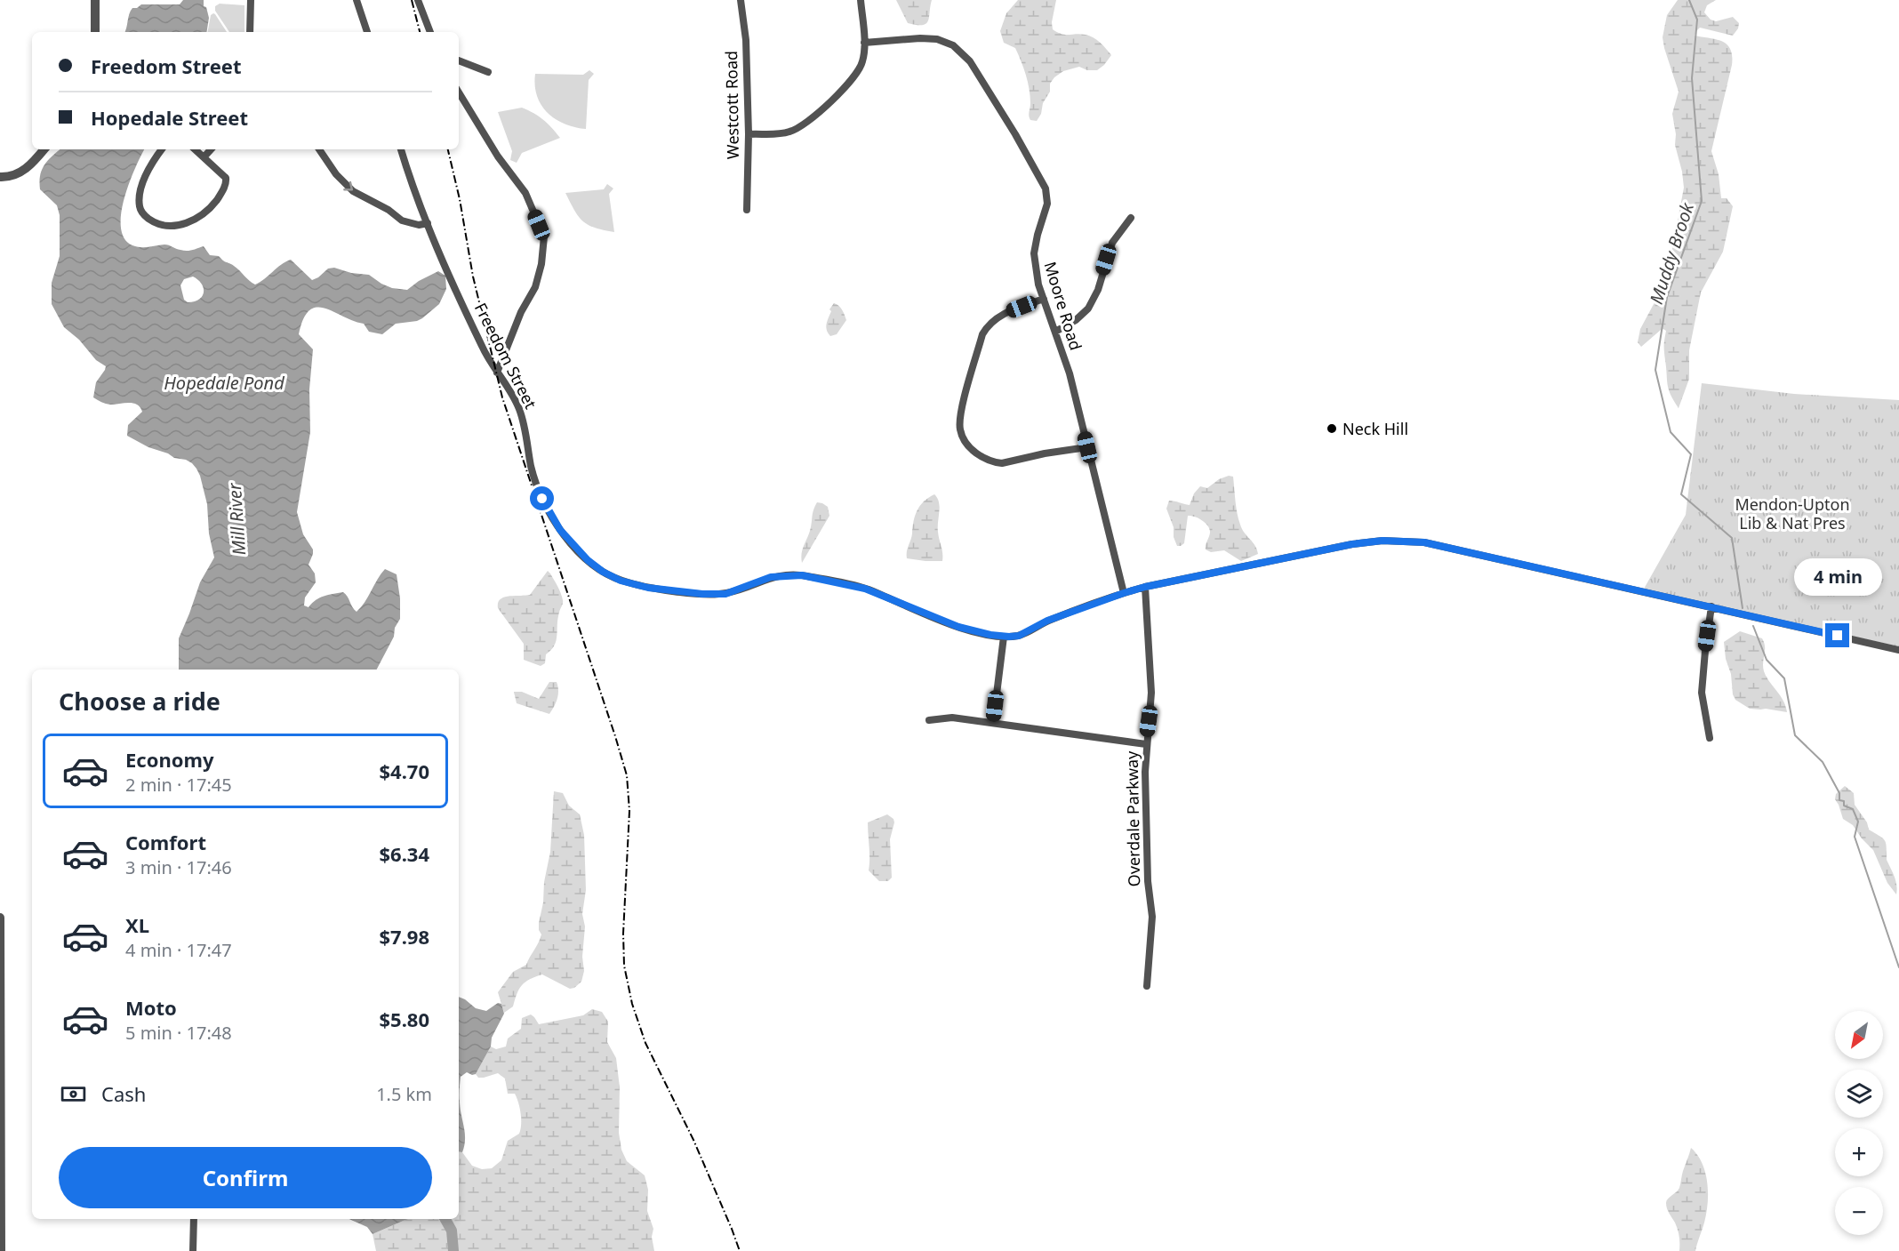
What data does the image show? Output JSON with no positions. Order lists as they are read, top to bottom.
{
  "streets": {
    "street": [
      "Westcott Road",
      "Moore Road",
      "Freedom Street",
      "Overdale Parkway"
    ]
  },
  "crossings": [
    ["Moore Road", "Freedom Street"],
    ["Freedom Street", "Overdale Parkway"]
  ],
  "water": ["Muddy Brook", "Hopedale Pond", "Mill River"],
  "parks": ["Mendon-Upton Lib & Nat Pres"],
  "places": ["Neck Hill"],
  "north": "bottom left",
  "page": {
    "banner": ["Freedom Street", "Hopedale Street"],
    "bubble": "4 min",
    "heading": "Choose a ride",
    "list": [
      {
        "name": "Economy",
        "note": "2 min · 17:45",
        "value": "$4.70"
      },
      {
        "name": "Comfort",
        "note": "3 min · 17:46",
        "value": "$6.34"
      },
      {
        "name": "XL",
        "note": "4 min · 17:47",
        "value": "$7.98"
      },
      {
        "name": "Moto",
        "note": "5 min · 17:48",
        "value": "$5.80"
      }
    ],
    "map_buttons": ["+", "−"],
    "pay": ["Cash", "1.5 km"],
    "buttons": "Confirm"
  }
}
